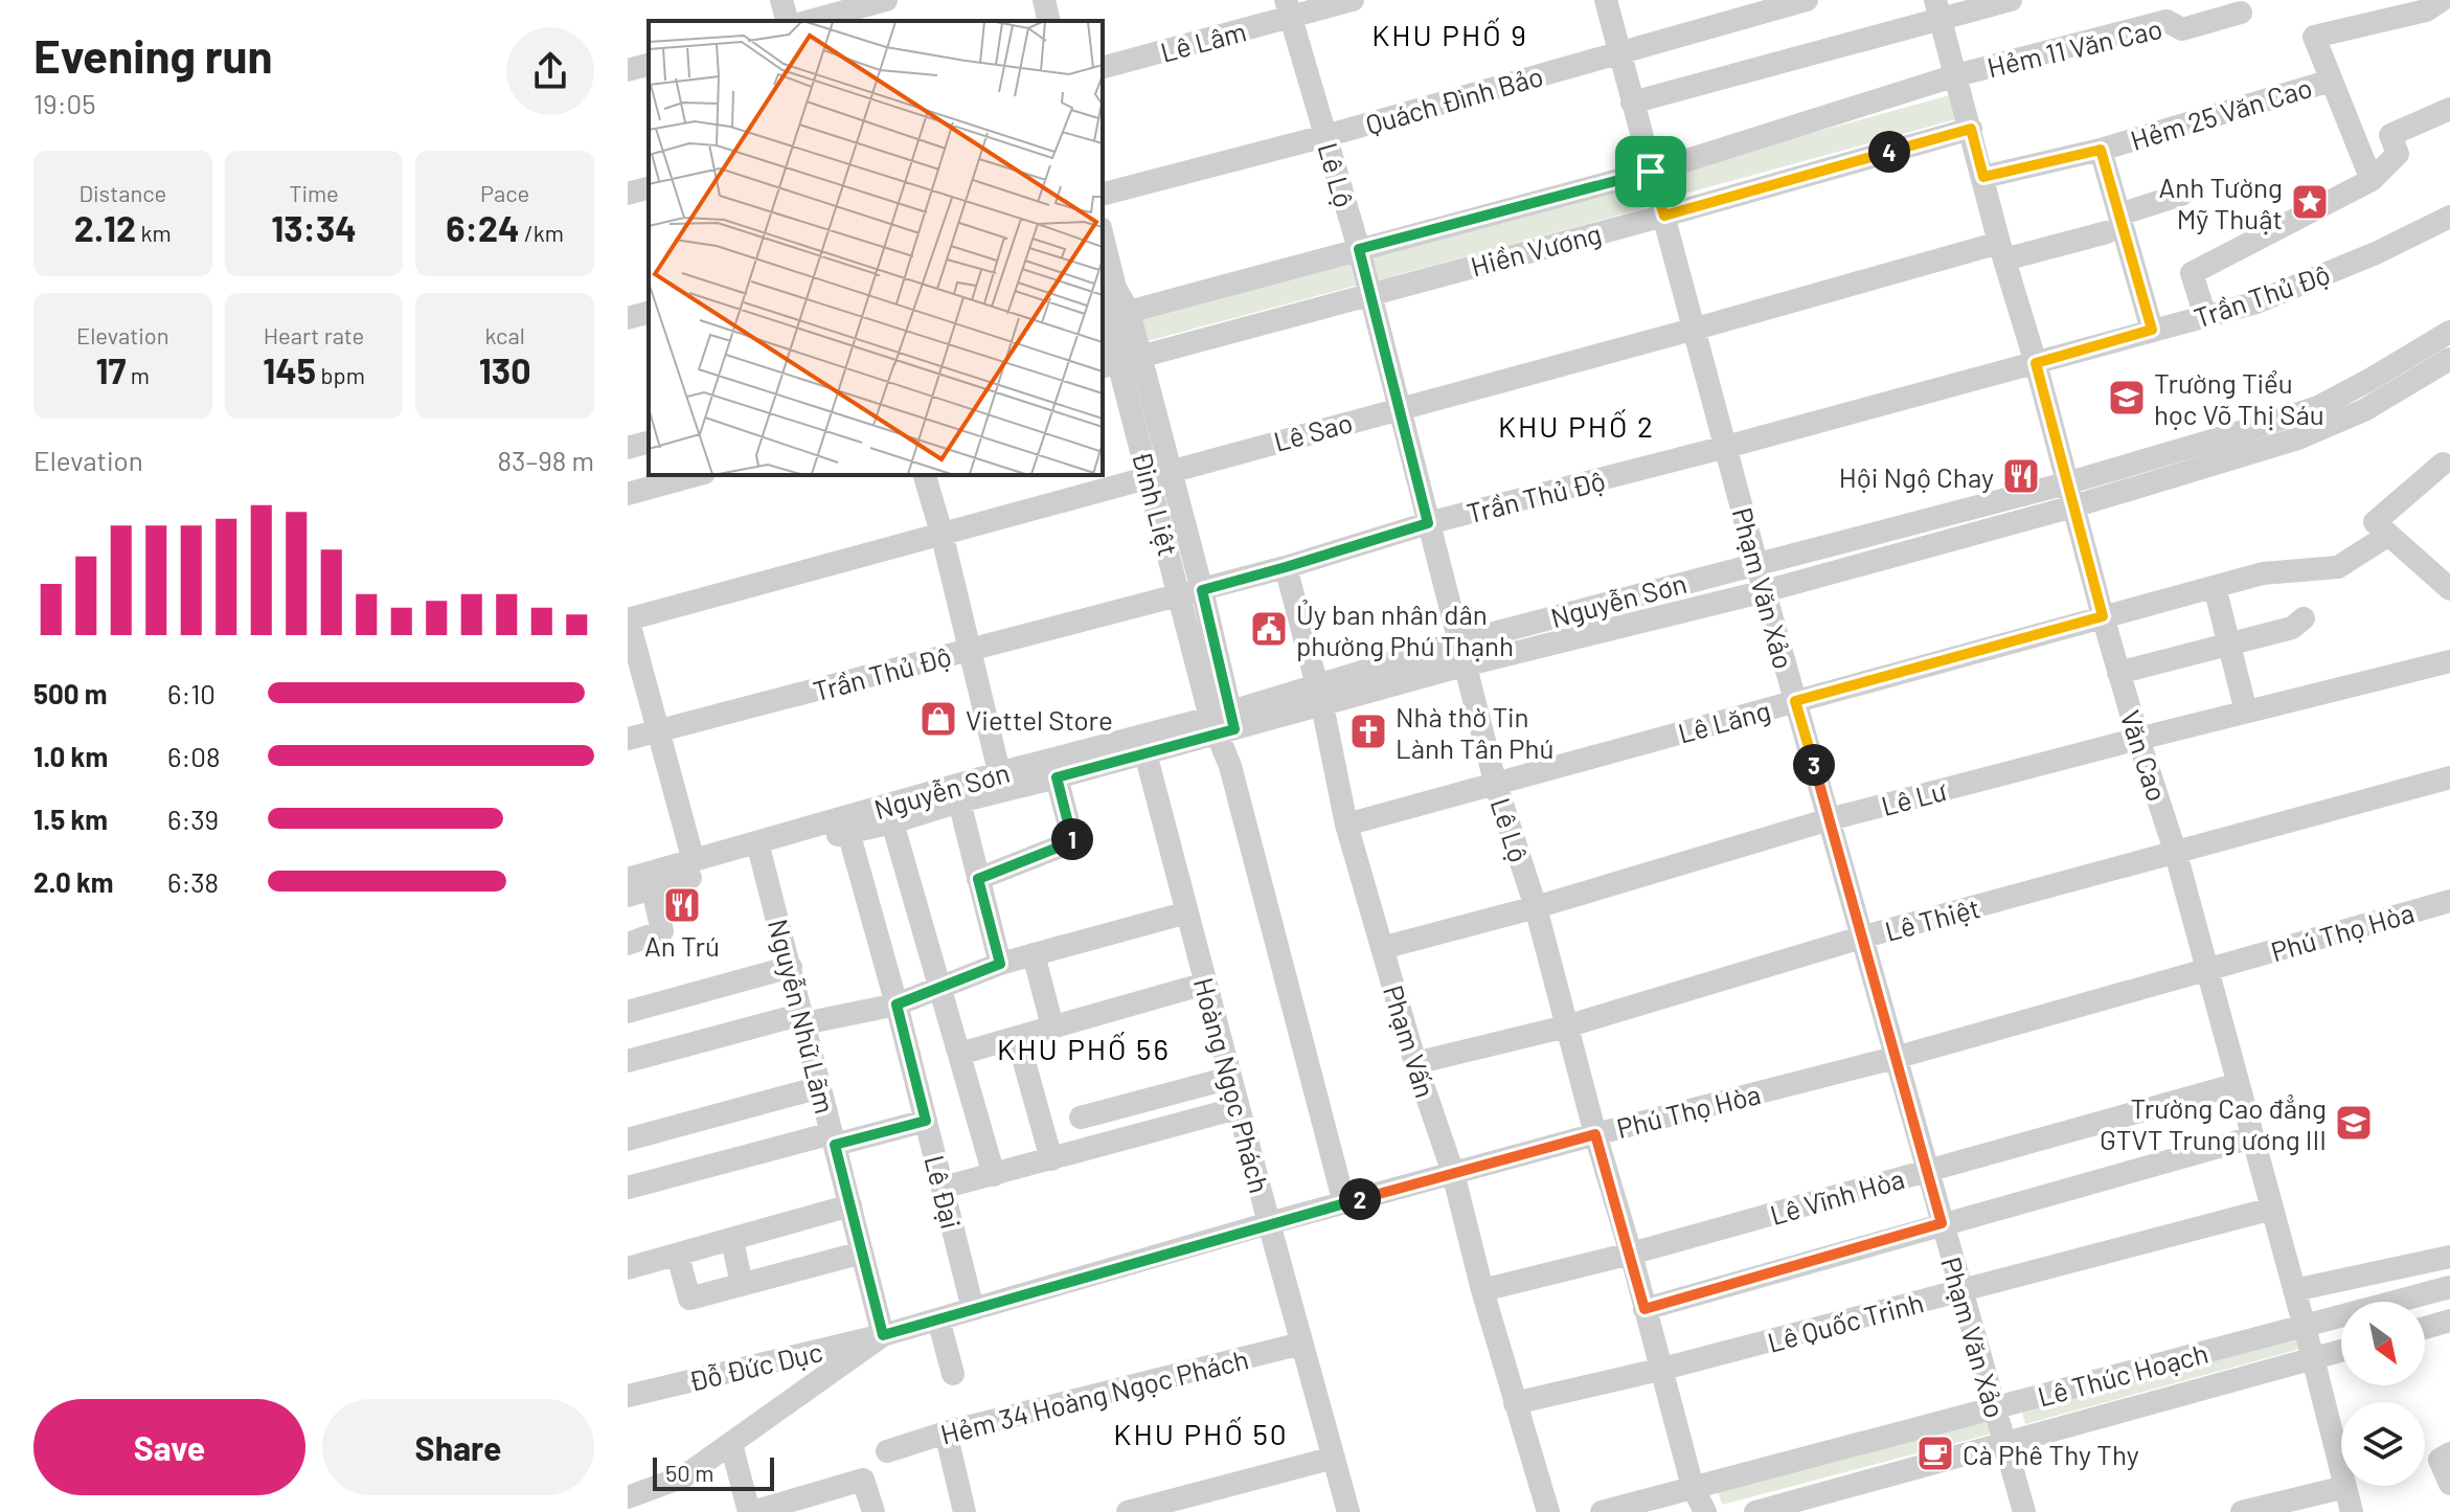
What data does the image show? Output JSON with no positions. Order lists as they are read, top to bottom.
{
  "streets": {
    "street": [
      "Lê Lâm",
      "Hẻm 11 Văn Cao",
      "Quách Đình Bảo",
      "Hẻm 25 Văn Cao",
      "Lê Lộ",
      "Hiền Vương",
      "Trần Thủ Độ",
      "Lê Sao",
      "Đinh Liệt",
      "Phạm Văn Xảo",
      "Nguyễn Sơn",
      "Lê Lăng",
      "Văn Cao",
      "Lê Lư",
      "Lê Thiệt",
      "Phú Thọ Hòa",
      "Nguyễn Nhữ Lãm",
      "Phạm Vấn",
      "Hoàng Ngọc Phách",
      "Lê Đại",
      "Lê Vĩnh Hòa",
      "Lê Quốc Trinh",
      "Đỗ Đức Dục",
      "Lê Thúc Hoạch",
      "Hẻm 34 Hoàng Ngọc Phách"
    ]
  },
  "crossings": [
    ["Lê Lâm", "Lê Lộ"],
    ["Hẻm 11 Văn Cao", "Hiền Vương"],
    ["Hẻm 11 Văn Cao", "Văn Cao"],
    ["Quách Đình Bảo", "Lê Lộ"],
    ["Quách Đình Bảo", "Phạm Văn Xảo"],
    ["Hẻm 25 Văn Cao", "Văn Cao"],
    ["Lê Lộ", "Hiền Vương"],
    ["Lê Lộ", "Trần Thủ Độ"],
    ["Lê Lộ", "Lê Sao"],
    ["Lê Lộ", "Nguyễn Sơn"],
    ["Lê Lộ", "Lê Lăng"],
    ["Lê Lộ", "Lê Lư"],
    ["Lê Lộ", "Lê Thiệt"],
    ["Lê Lộ", "Phú Thọ Hòa"],
    ["Lê Lộ", "Lê Vĩnh Hòa"],
    ["Lê Lộ", "Lê Quốc Trinh"],
    ["Lê Lộ", "Lê Thúc Hoạch"],
    ["Hiền Vương", "Đinh Liệt"],
    ["Hiền Vương", "Phạm Văn Xảo"],
    ["Hiền Vương", "Văn Cao"],
    ["Trần Thủ Độ", "Đinh Liệt"],
    ["Trần Thủ Độ", "Phạm Văn Xảo"],
    ["Trần Thủ Độ", "Văn Cao"],
    ["Trần Thủ Độ", "Phạm Vấn"],
    ["Lê Sao", "Đinh Liệt"],
    ["Lê Sao", "Phạm Văn Xảo"],
    ["Lê Sao", "Văn Cao"],
    ["Đinh Liệt", "Nguyễn Sơn"],
    ["Đinh Liệt", "Phú Thọ Hòa"],
    ["Phạm Văn Xảo", "Nguyễn Sơn"],
    ["Phạm Văn Xảo", "Lê Lăng"],
    ["Phạm Văn Xảo", "Lê Lư"],
    ["Phạm Văn Xảo", "Lê Thiệt"],
    ["Phạm Văn Xảo", "Phú Thọ Hòa"],
    ["Phạm Văn Xảo", "Lê Vĩnh Hòa"],
    ["Phạm Văn Xảo", "Lê Quốc Trinh"],
    ["Phạm Văn Xảo", "Lê Thúc Hoạch"],
    ["Nguyễn Sơn", "Văn Cao"],
    ["Nguyễn Sơn", "Nguyễn Nhữ Lãm"],
    ["Nguyễn Sơn", "Phạm Vấn"],
    ["Nguyễn Sơn", "Hoàng Ngọc Phách"],
    ["Nguyễn Sơn", "Lê Đại"],
    ["Lê Lăng", "Văn Cao"],
    ["Lê Lăng", "Phạm Vấn"],
    ["Văn Cao", "Lê Lư"],
    ["Văn Cao", "Lê Thiệt"],
    ["Văn Cao", "Phú Thọ Hòa"],
    ["Văn Cao", "Lê Vĩnh Hòa"],
    ["Văn Cao", "Lê Quốc Trinh"],
    ["Văn Cao", "Lê Thúc Hoạch"],
    ["Lê Lư", "Phạm Vấn"],
    ["Lê Thiệt", "Phạm Vấn"],
    ["Phú Thọ Hòa", "Nguyễn Nhữ Lãm"],
    ["Phú Thọ Hòa", "Phạm Vấn"],
    ["Phú Thọ Hòa", "Hoàng Ngọc Phách"],
    ["Phú Thọ Hòa", "Lê Đại"],
    ["Phú Thọ Hòa", "Đỗ Đức Dục"],
    ["Nguyễn Nhữ Lãm", "Đỗ Đức Dục"],
    ["Phạm Vấn", "Lê Vĩnh Hòa"],
    ["Phạm Vấn", "Lê Quốc Trinh"],
    ["Hoàng Ngọc Phách", "Hẻm 34 Hoàng Ngọc Phách"]
  ],
  "districts": [
    "KHU PHỐ 9",
    "KHU PHỐ 2",
    "KHU PHỐ 56",
    "KHU PHỐ 50"
  ],
  "places": {
    "place": ["Anh Tường Mỹ Thuật"],
    "school or university": ["Trường Tiểu học Võ Thị Sáu", "Trường Cao đẳng GTVT Trung ương III"],
    "restaurant": ["Hội Ngộ Chay", "An Trú"],
    "public building": ["Ủy ban nhân dân phường Phú Thạnh"],
    "shop": ["Viettel Store"],
    "church": ["Nhà thờ Tin Lành Tân Phú"],
    "cafe": ["Cà Phê Thy Thy"]
  },
  "scale_bar": "50 m",
  "north": "bottom right",
  "page": {
    "heading": ["Evening run", "19:05"],
    "pins": [
      "4",
      "3",
      "1",
      "2"
    ],
    "stats": [
      ["Distance", "2.12 km"],
      ["Time", "13:34"],
      ["Pace", "6:24 /km"],
      ["Elevation", "17 m"],
      ["Heart rate", "145 bpm"],
      ["kcal", "130"]
    ],
    "chart": ["Elevation", "83–98 m"],
    "list": [
      {
        "name": "500 m",
        "note": "6:10"
      },
      {
        "name": "1.0 km",
        "note": "6:08"
      },
      {
        "name": "1.5 km",
        "note": "6:39"
      },
      {
        "name": "2.0 km",
        "note": "6:38"
      }
    ],
    "buttons": ["Save", "Share"],
    "scale": "50 m"
  }
}
